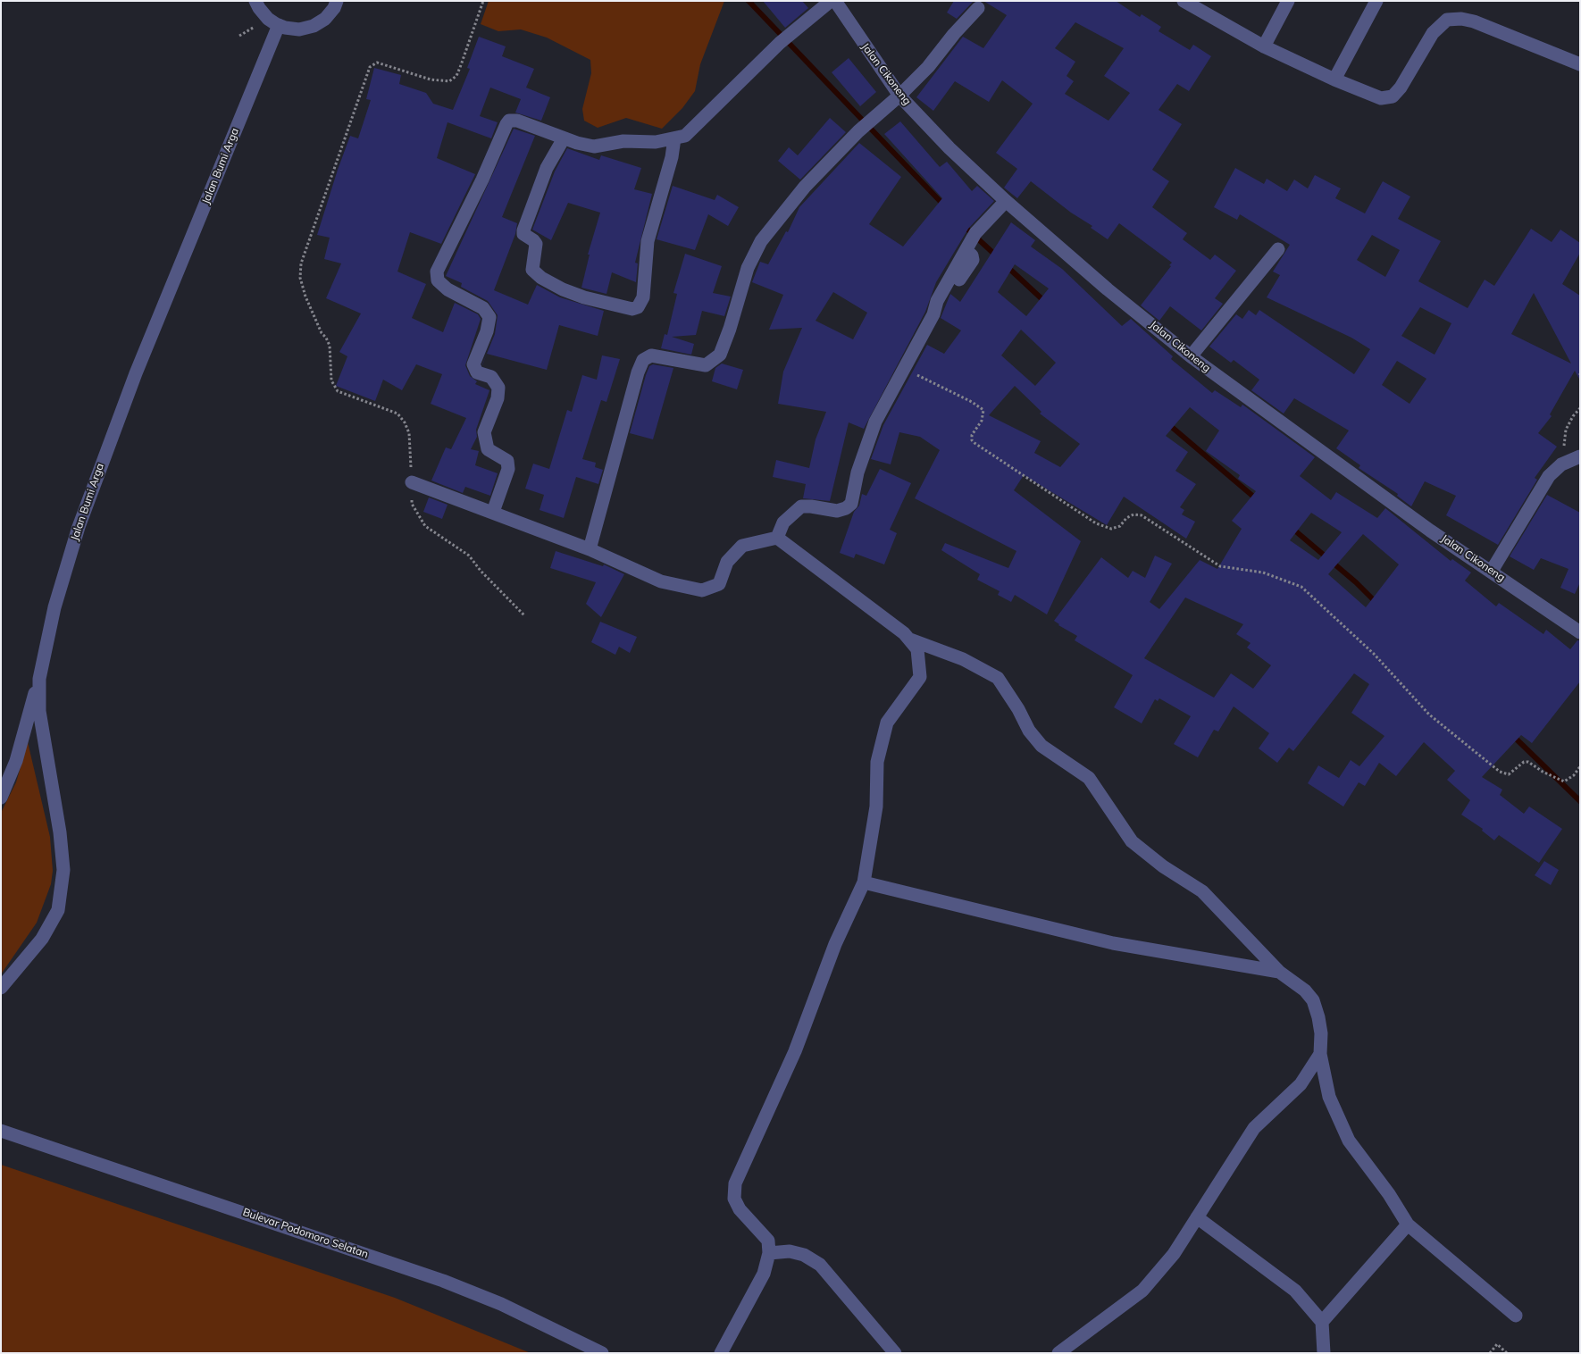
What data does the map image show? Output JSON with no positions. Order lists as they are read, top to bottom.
{
  "streets": {
    "street": ["Jalan Cikoneng", "Jalan Bumi Arga", "Bulevar Podomoro Selatan"]
  }
}
